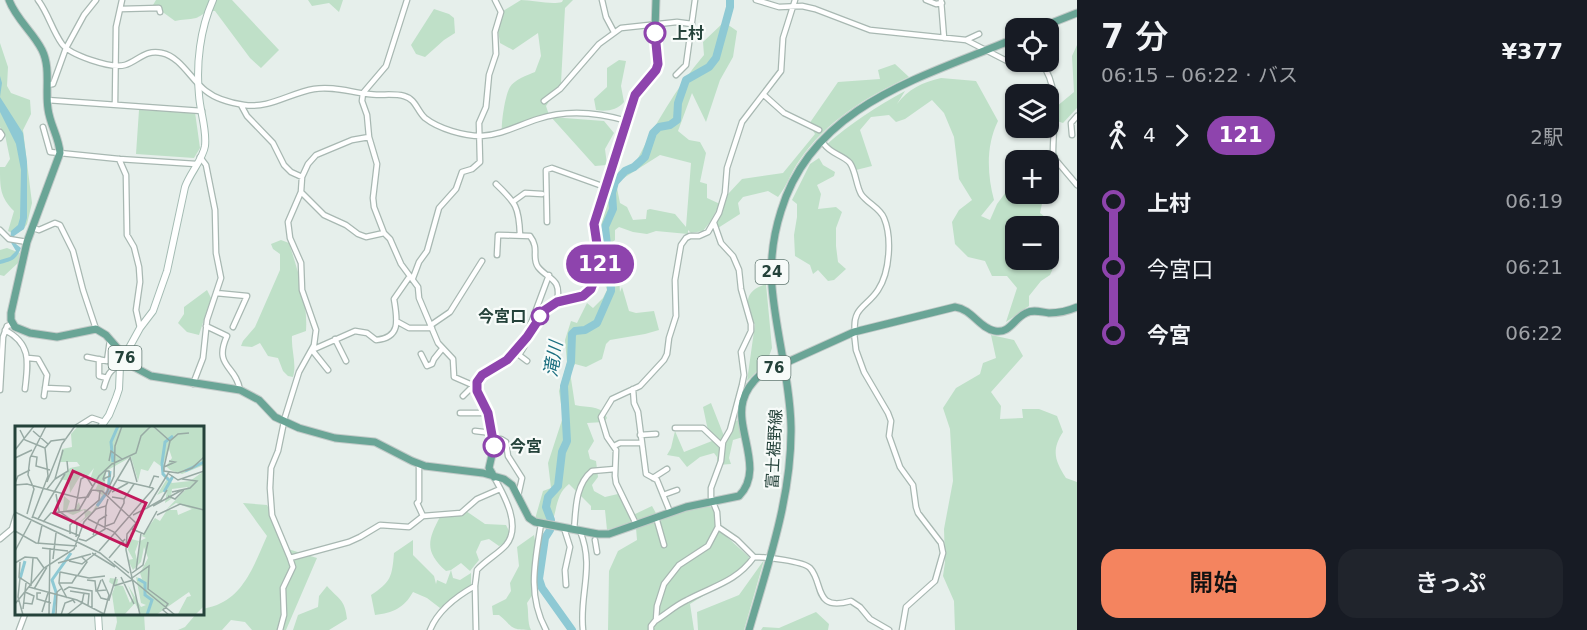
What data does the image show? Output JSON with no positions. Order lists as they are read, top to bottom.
{
  "streets": {
    "main road": ["24", "76", "富士裾野線"]
  },
  "crossings": [
    ["76", "富士裾野線"]
  ],
  "water": ["滝川"],
  "places": ["上村", "今宮口", "今宮"],
  "lines": ["bus line 121"],
  "page": {
    "on_map": "121",
    "heading": ["7 分", "06:15 – 06:22 · バス", "¥377"],
    "map_buttons": ["+", "−"],
    "legs": ["4", "121", "2駅"],
    "list": [
      {
        "name": "上村",
        "value": "06:19"
      },
      {
        "name": "今宮口",
        "value": "06:21"
      },
      {
        "name": "今宮",
        "value": "06:22"
      }
    ],
    "buttons": ["開始", "きっぷ"]
  }
}
